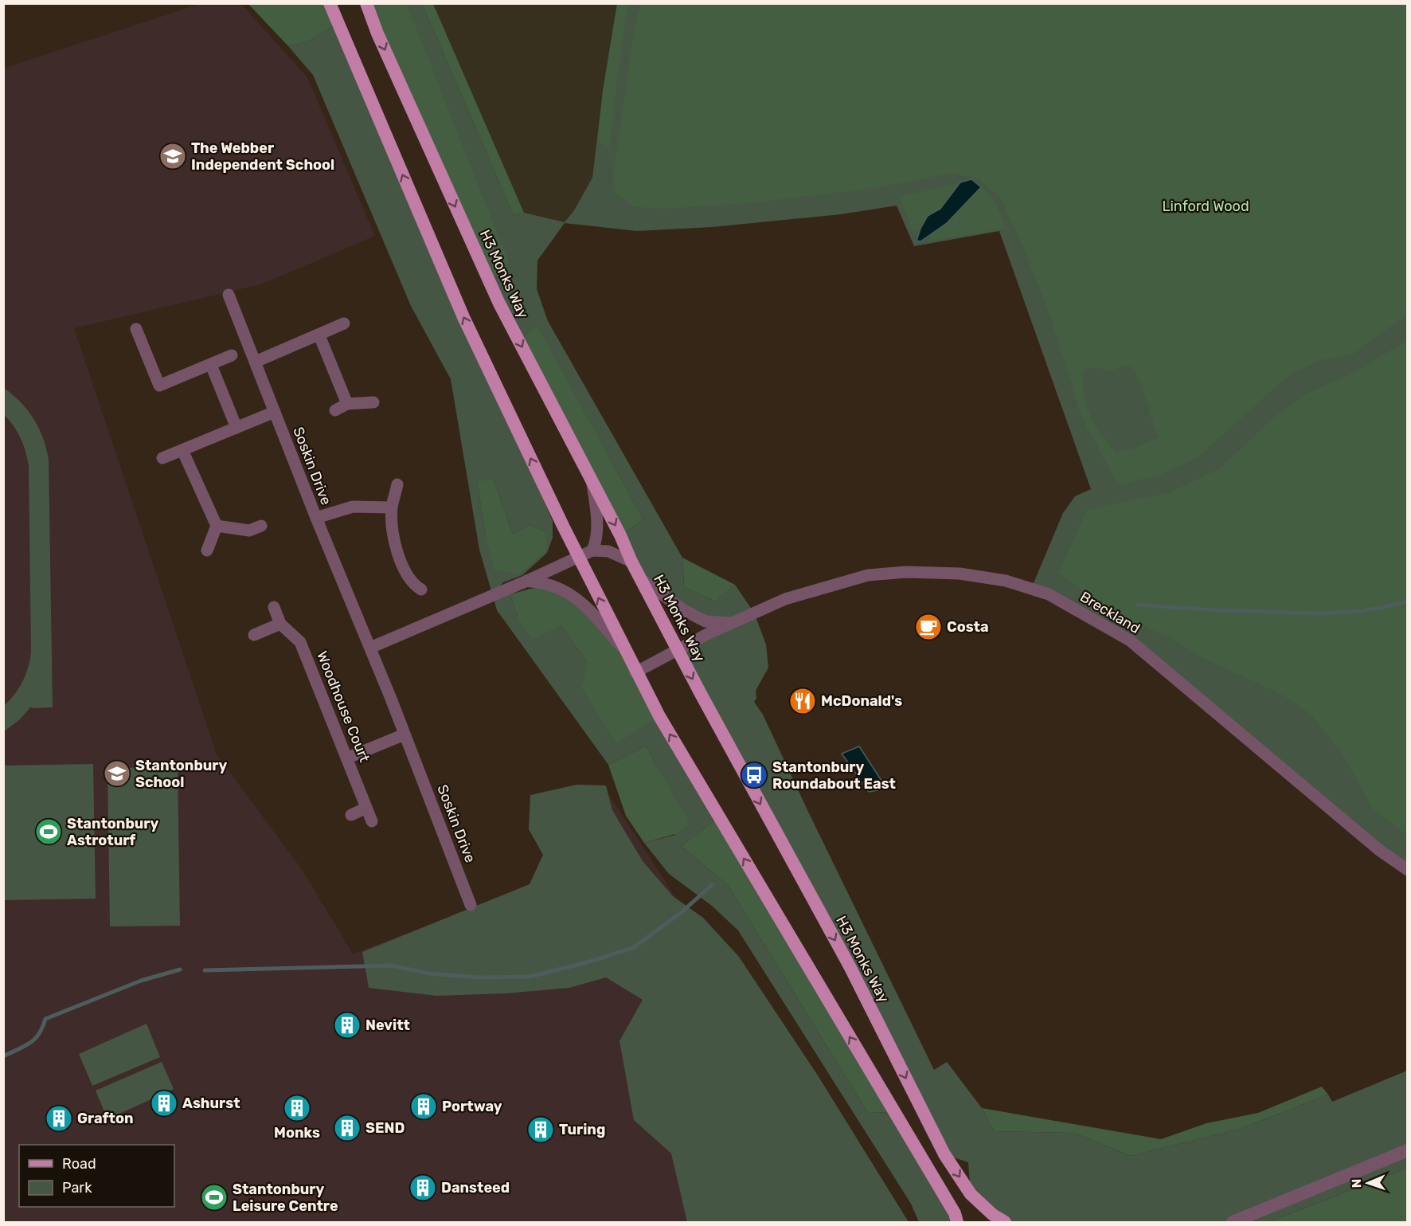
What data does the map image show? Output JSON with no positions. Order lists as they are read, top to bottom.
{
  "streets": {
    "main road": ["H3 Monks Way"],
    "street": ["Soskin Drive", "Breckland", "Woodhouse Court"]
  },
  "crossings": [
    ["H3 Monks Way", "Breckland"]
  ],
  "parks": ["Linford Wood"],
  "places": {
    "school or university": ["The Webber Independent School", "Stantonbury School"],
    "cafe": ["Costa"],
    "restaurant": ["McDonald's"],
    "bus stop": ["Stantonbury Roundabout East"],
    "sports": ["Stantonbury Astroturf", "Stantonbury Leisure Centre"],
    "building": [
      "Nevitt",
      "Ashurst",
      "Portway",
      "Monks",
      "Grafton",
      "SEND",
      "Turing",
      "Dansteed"
    ]
  },
  "legend": ["Road", "Park"],
  "north": "left"
}
